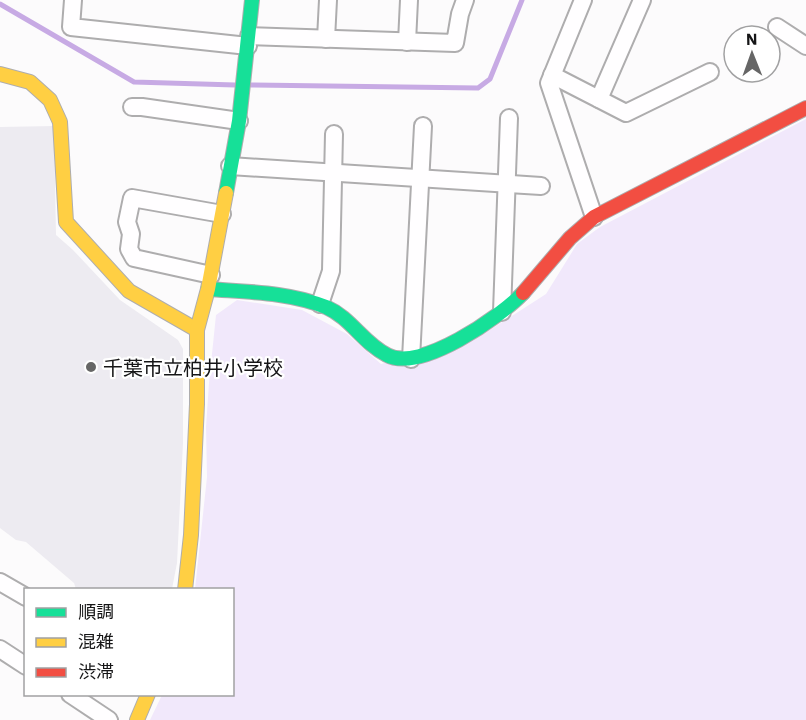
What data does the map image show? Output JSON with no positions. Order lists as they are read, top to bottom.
{
  "places": ["千葉市立柏井小学校"],
  "legend": ["順調", "混雑", "渋滞"],
  "north": "top"
}
